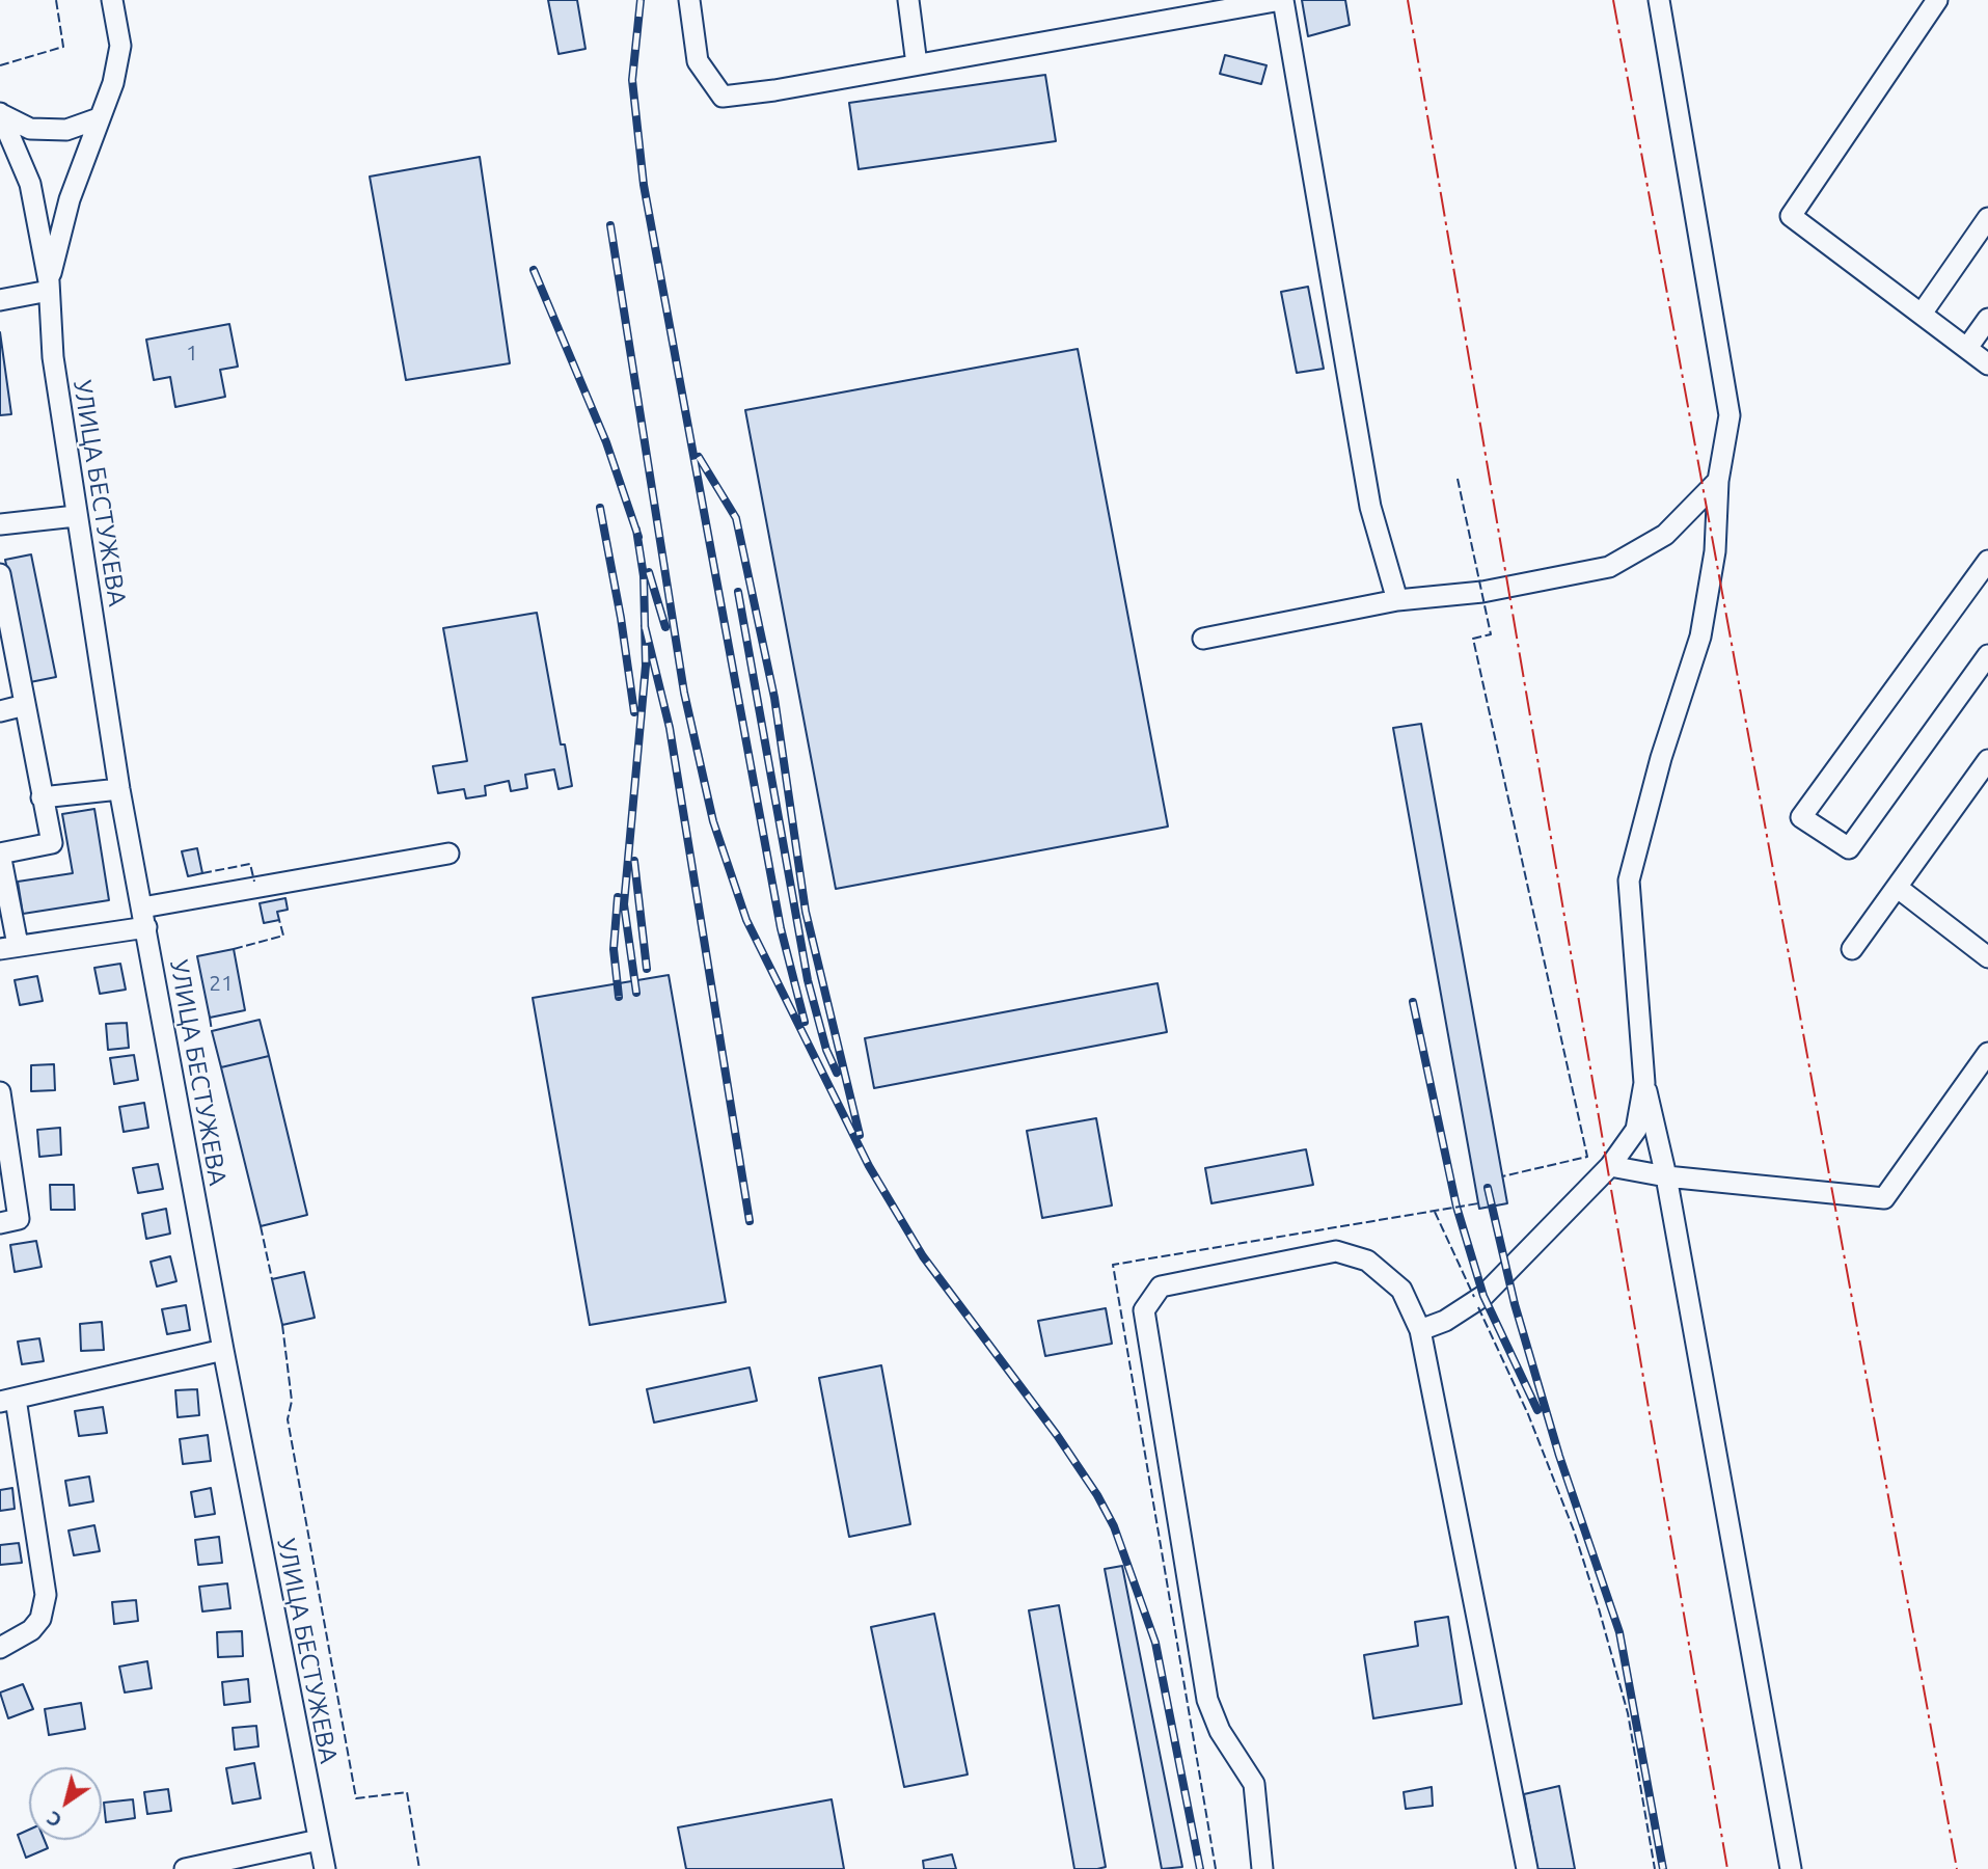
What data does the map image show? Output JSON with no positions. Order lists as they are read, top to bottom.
{
  "streets": {
    "street": ["УЛИЦА БЕСТУЖЕВА"]
  },
  "house_numbers": ["1", "21"],
  "north": "bottom left"
}
